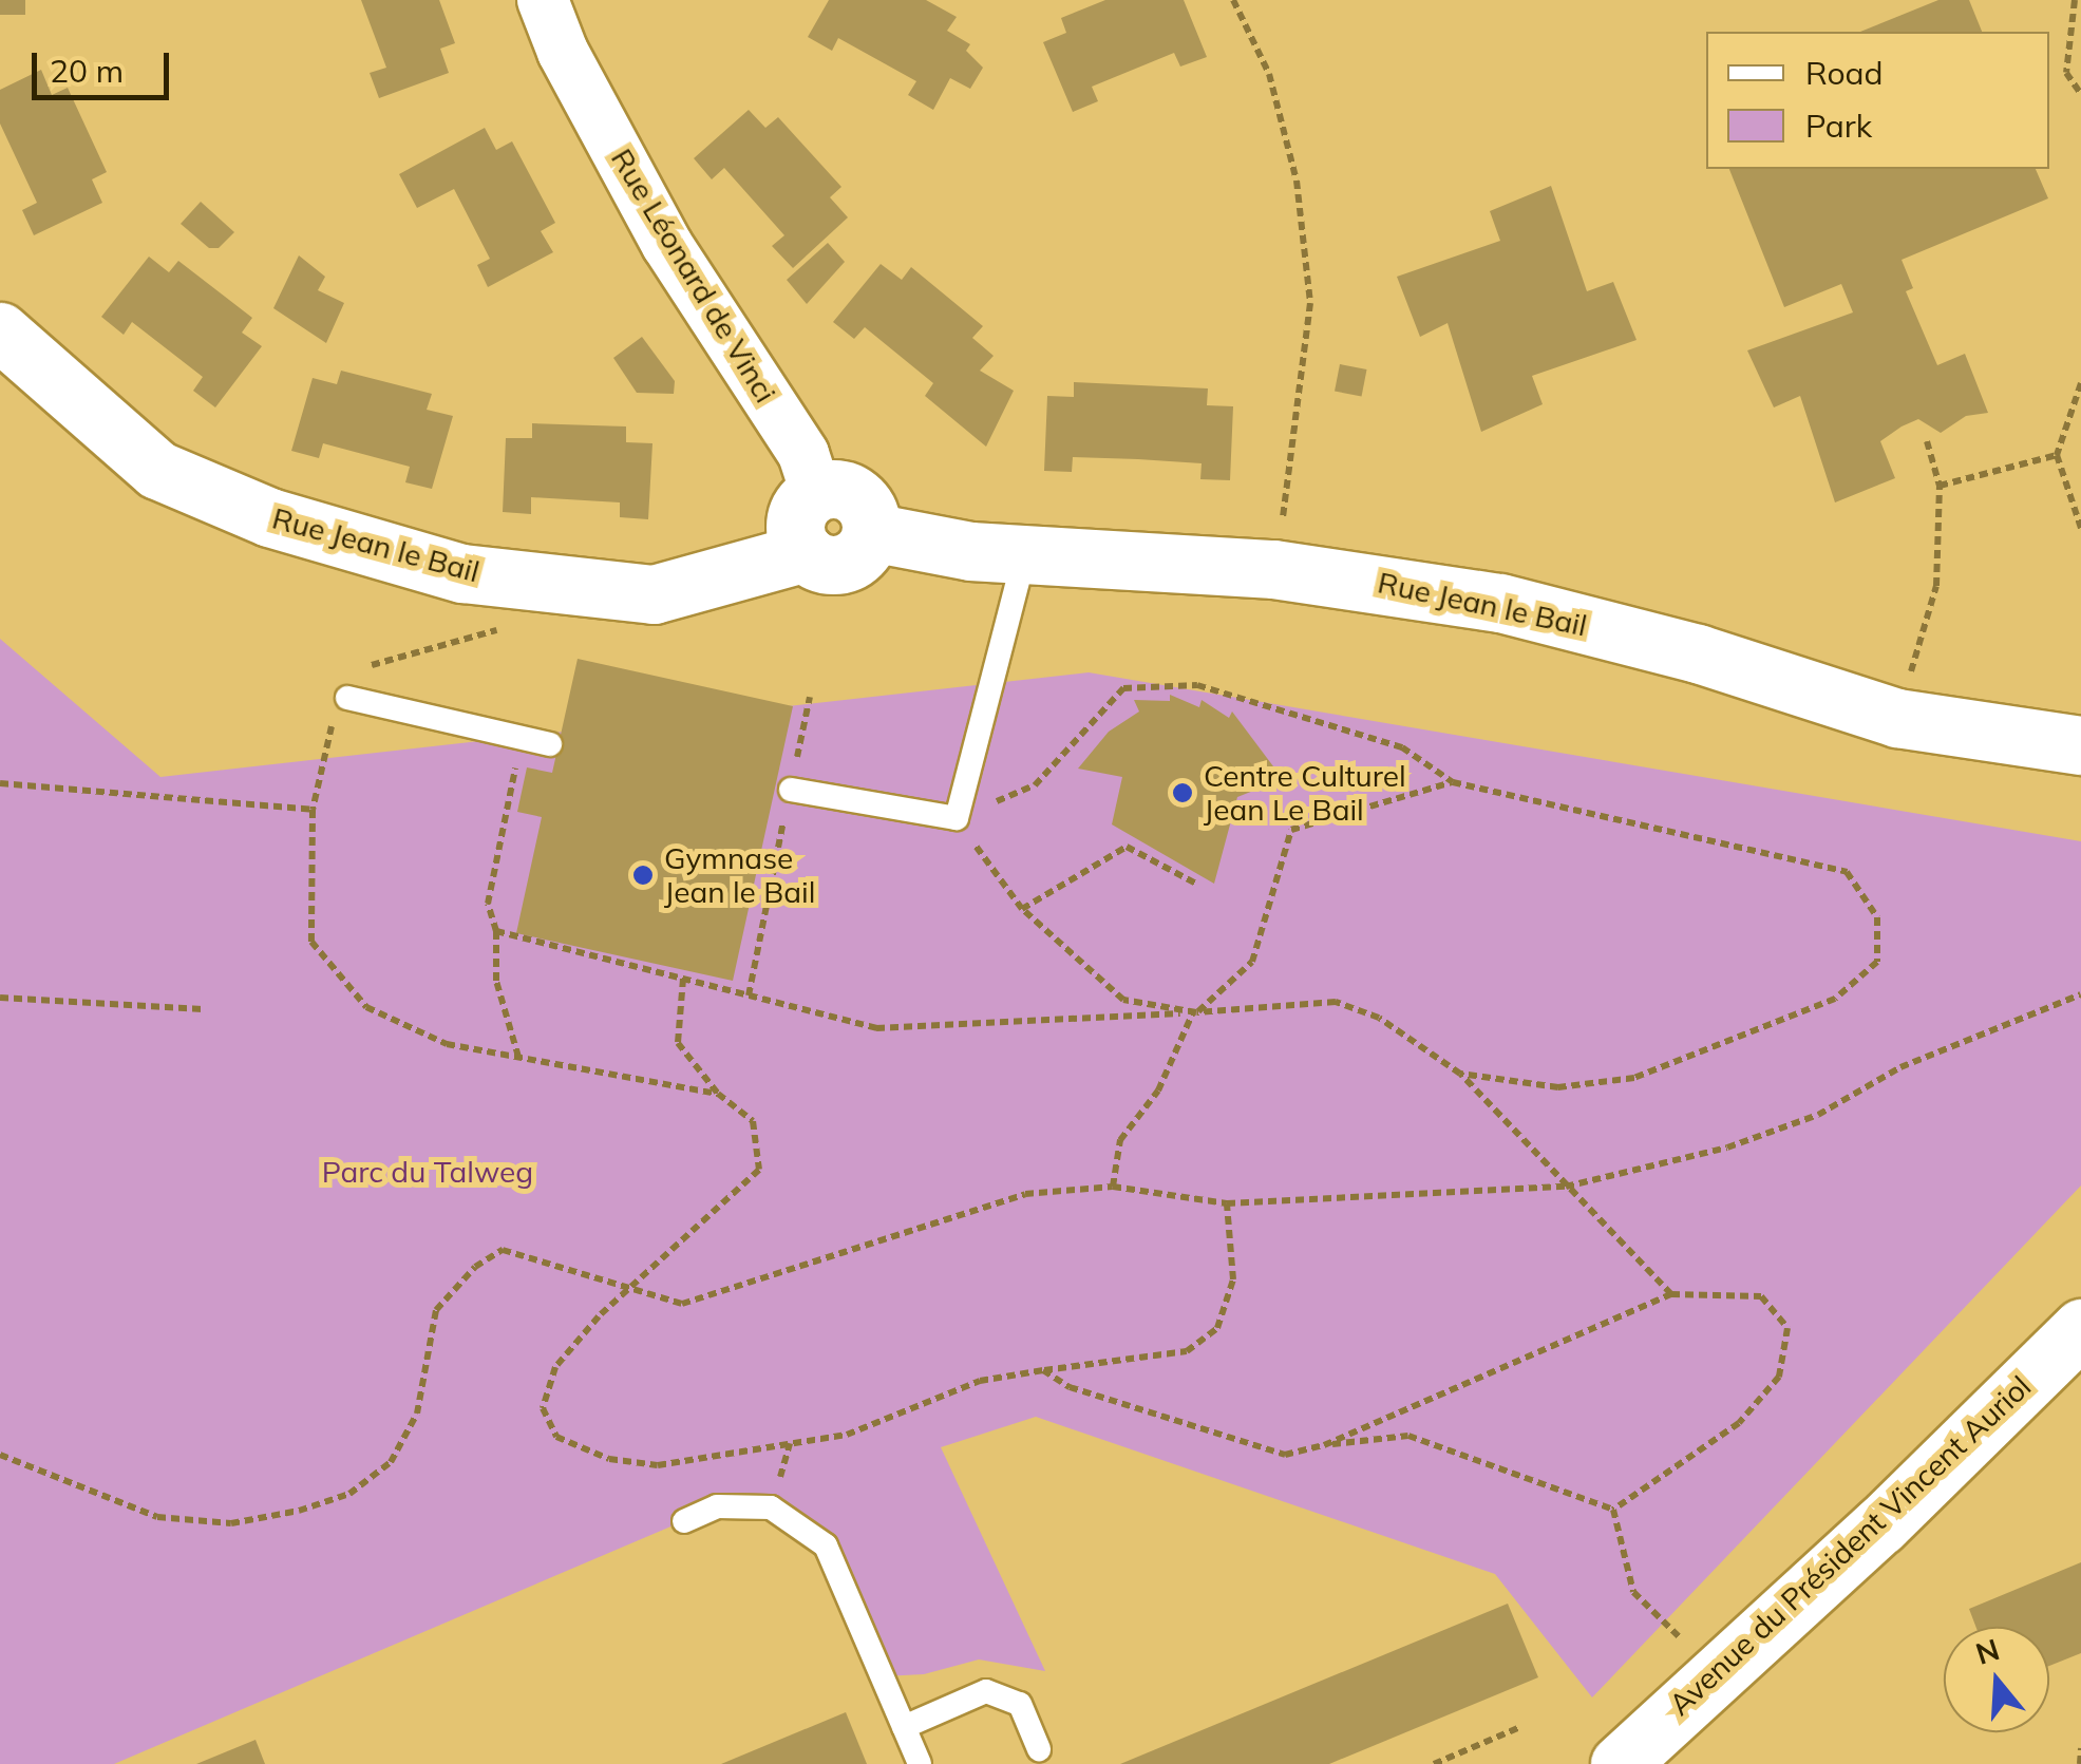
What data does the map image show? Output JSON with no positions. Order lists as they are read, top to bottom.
{
  "streets": {
    "street": ["Rue Léonard de Vinci", "Rue Jean le Bail", "Avenue du Président Vincent Auriol"]
  },
  "crossings": [
    ["Rue Léonard de Vinci", "Rue Jean le Bail"]
  ],
  "parks": ["Parc du Talweg"],
  "places": ["Centre Culturel Jean Le Bail", "Gymnase Jean le Bail"],
  "legend": ["Road", "Park"],
  "scale_bar": "20 m",
  "north": "top"
}
